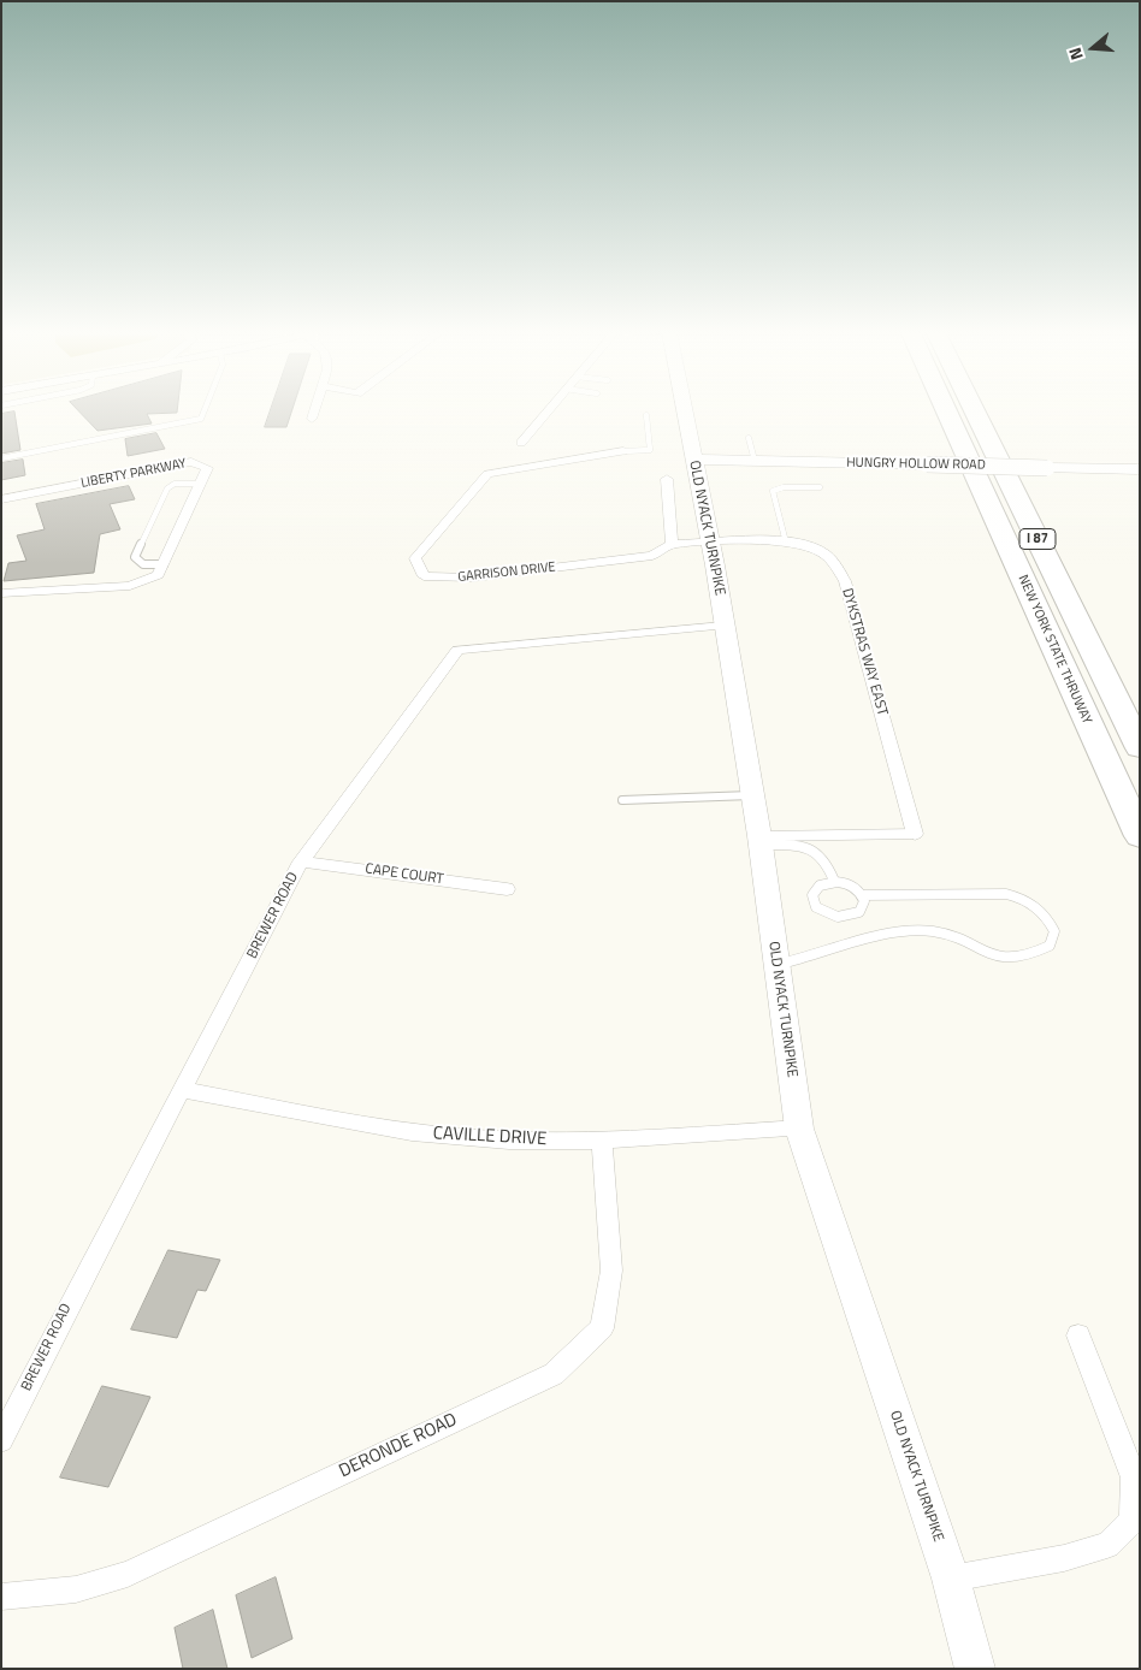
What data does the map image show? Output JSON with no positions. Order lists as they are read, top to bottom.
{
  "streets": {
    "highway": ["I 87", "NEW YORK STATE THRUWAY"],
    "street": [
      "HUNGRY HOLLOW ROAD",
      "LIBERTY PARKWAY",
      "OLD NYACK TURNPIKE",
      "GARRISON DRIVE",
      "DYKSTRAS WAY EAST",
      "CAPE COURT",
      "BREWER ROAD",
      "CAVILLE DRIVE",
      "DERONDE ROAD"
    ]
  },
  "crossings": [
    ["HUNGRY HOLLOW ROAD", "OLD NYACK TURNPIKE"],
    ["OLD NYACK TURNPIKE", "GARRISON DRIVE"],
    ["OLD NYACK TURNPIKE", "DYKSTRAS WAY EAST"],
    ["OLD NYACK TURNPIKE", "BREWER ROAD"],
    ["OLD NYACK TURNPIKE", "CAVILLE DRIVE"],
    ["GARRISON DRIVE", "DYKSTRAS WAY EAST"],
    ["CAPE COURT", "BREWER ROAD"],
    ["BREWER ROAD", "CAVILLE DRIVE"],
    ["CAVILLE DRIVE", "DERONDE ROAD"]
  ],
  "north": "left"
}
